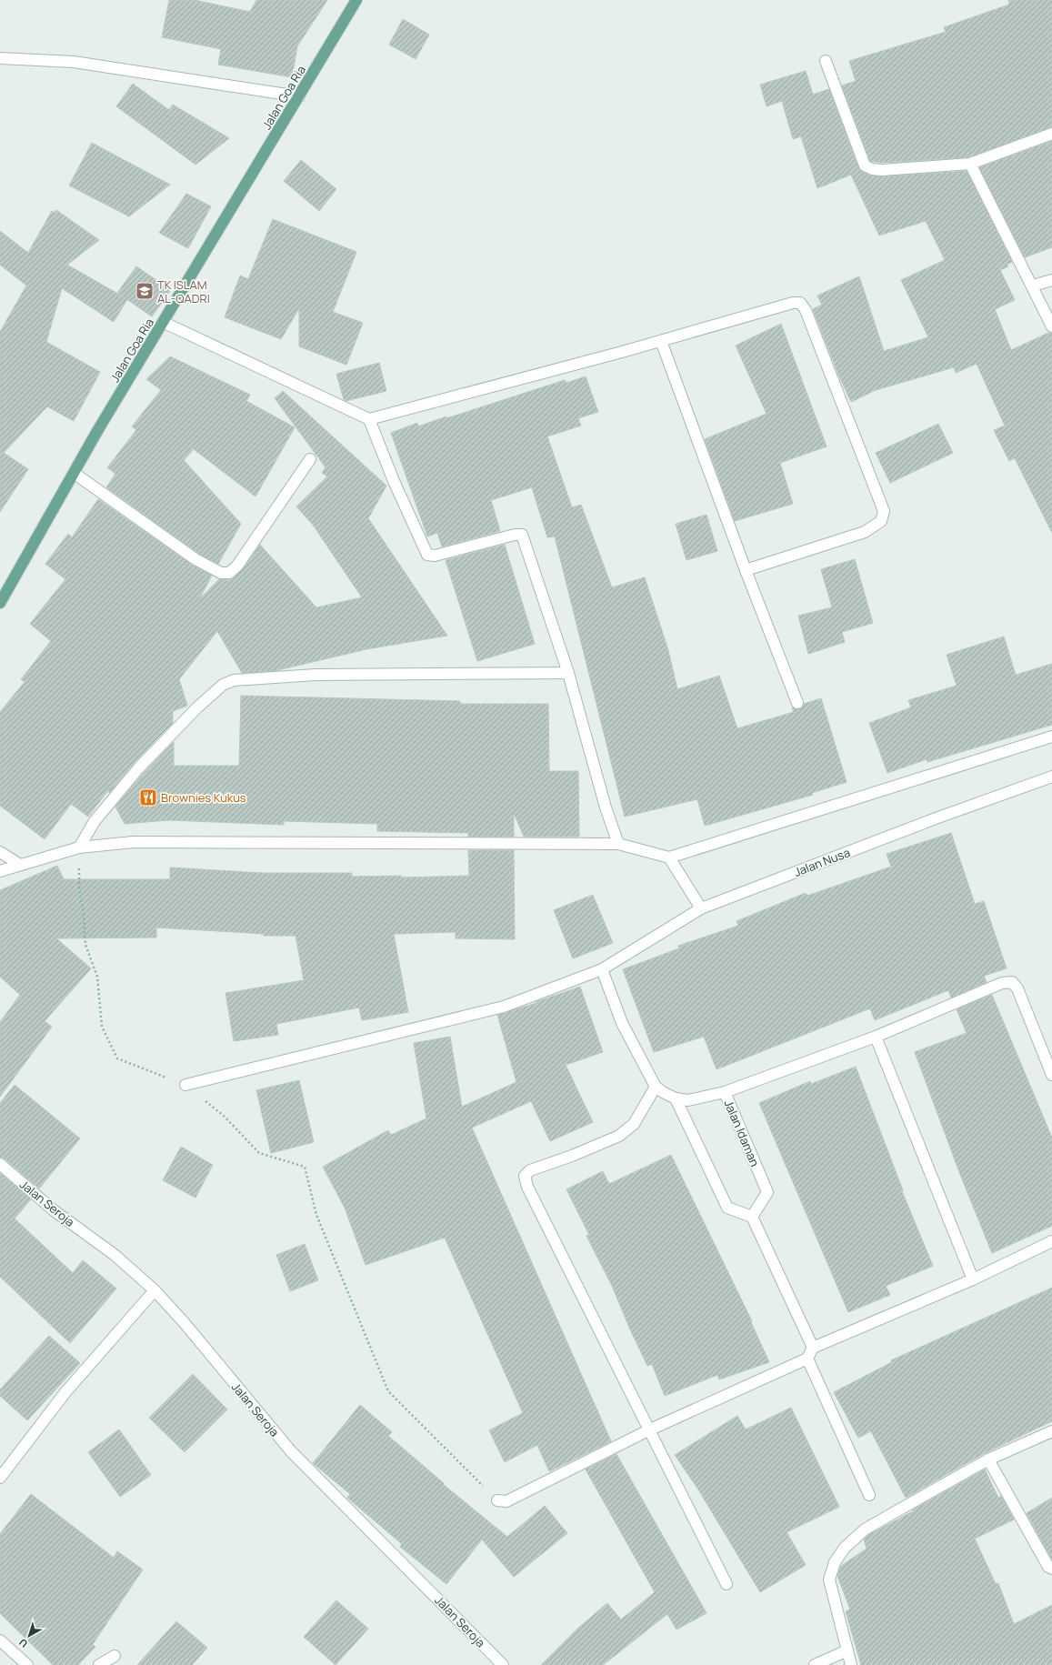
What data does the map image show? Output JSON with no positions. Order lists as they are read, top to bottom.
{
  "streets": {
    "main road": ["Jalan Goa Ria"],
    "street": ["Jalan Nusa", "Jalan Idaman", "Jalan Seroja"]
  },
  "places": {
    "school or university": ["TK ISLAM AL-QADRI"],
    "restaurant": ["Brownies Kukus"]
  },
  "north": "bottom left"
}
